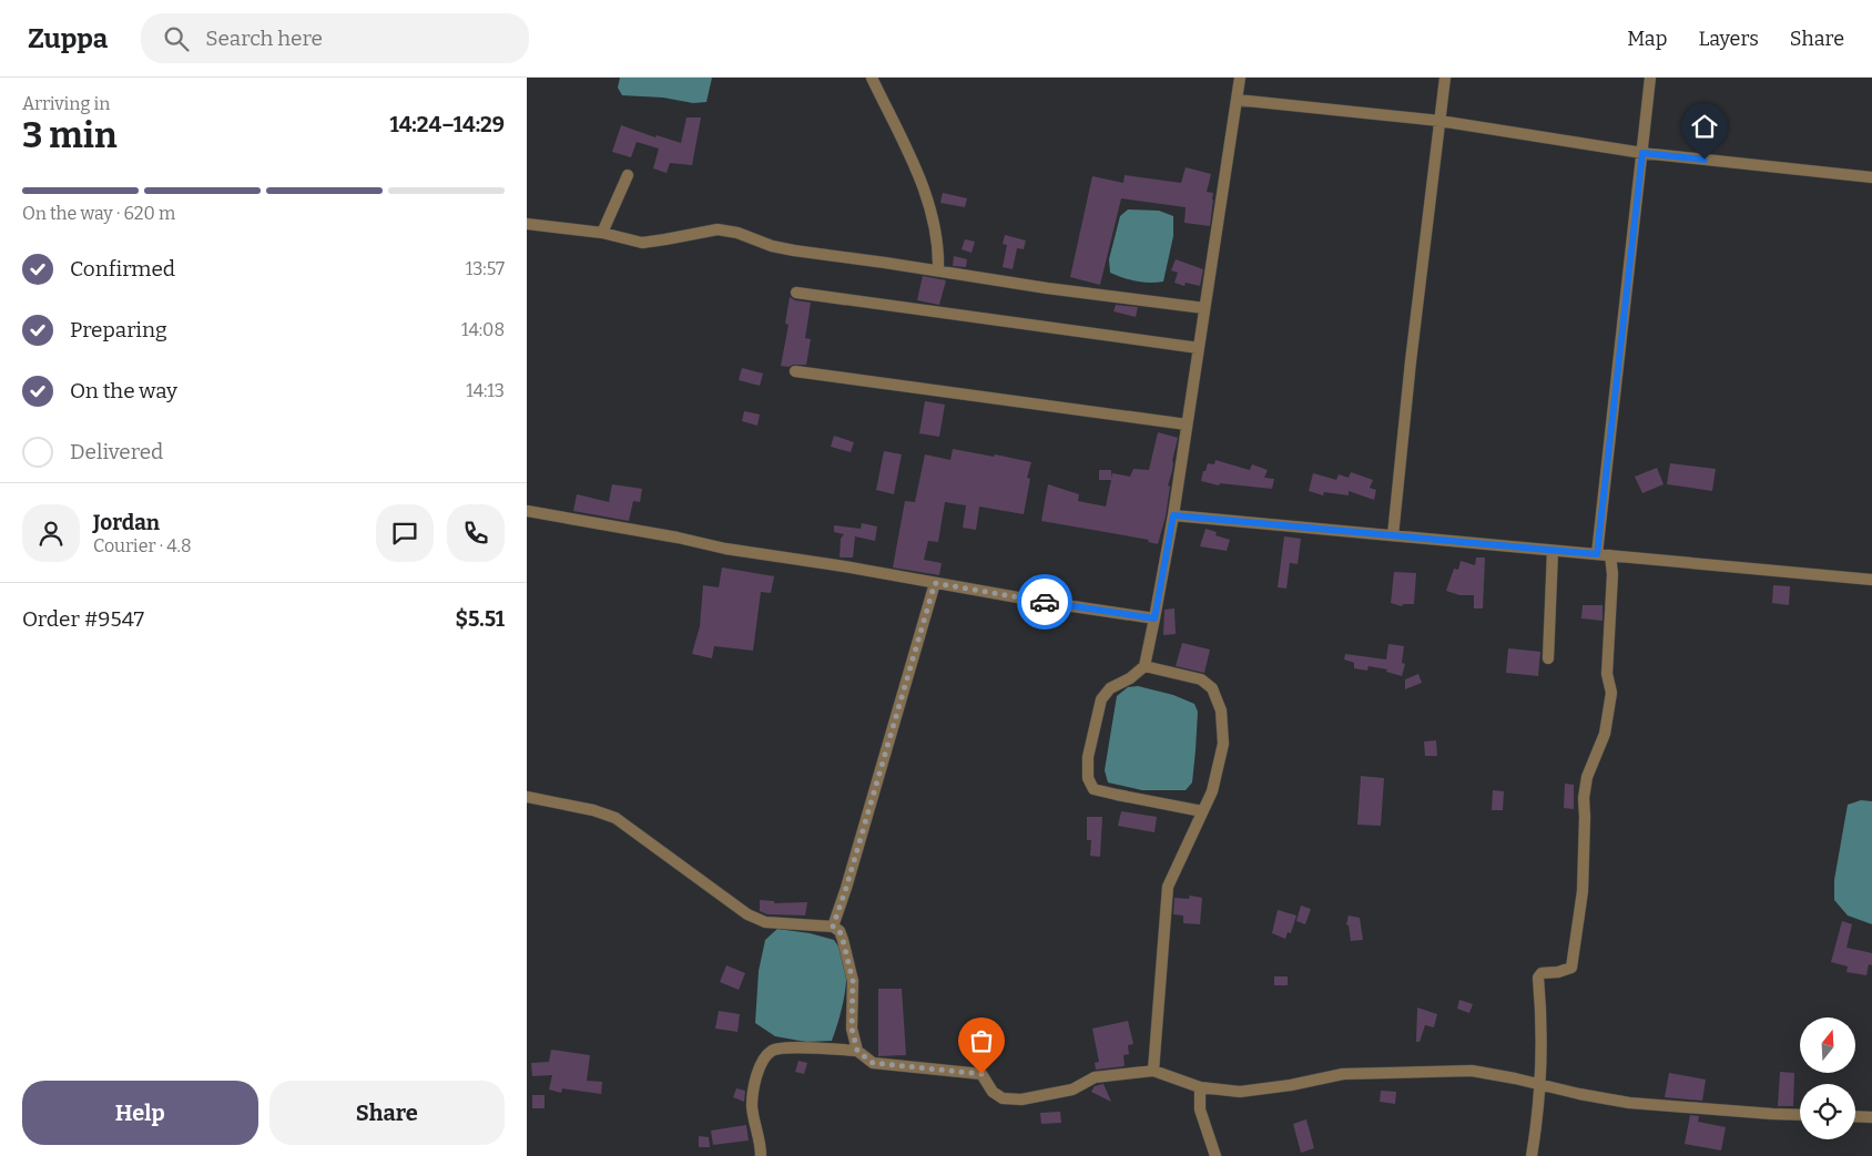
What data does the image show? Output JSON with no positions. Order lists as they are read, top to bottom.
{
  "north": "top",
  "page": {
    "header": "Zuppa",
    "search": "Search here",
    "nav": ["Map", "Layers", "Share"],
    "heading": ["3 min", "Arriving in", "14:24–14:29"],
    "panel": [
      "Jordan",
      "Courier · 4.8",
      "Order #9547",
      "$5.51"
    ],
    "bar": "On the way · 620 m",
    "list": [
      ["Confirmed", "13:57"],
      ["Preparing", "14:08"],
      ["On the way", "14:13"],
      "Delivered"
    ],
    "buttons": ["Help", "Share"]
  }
}
